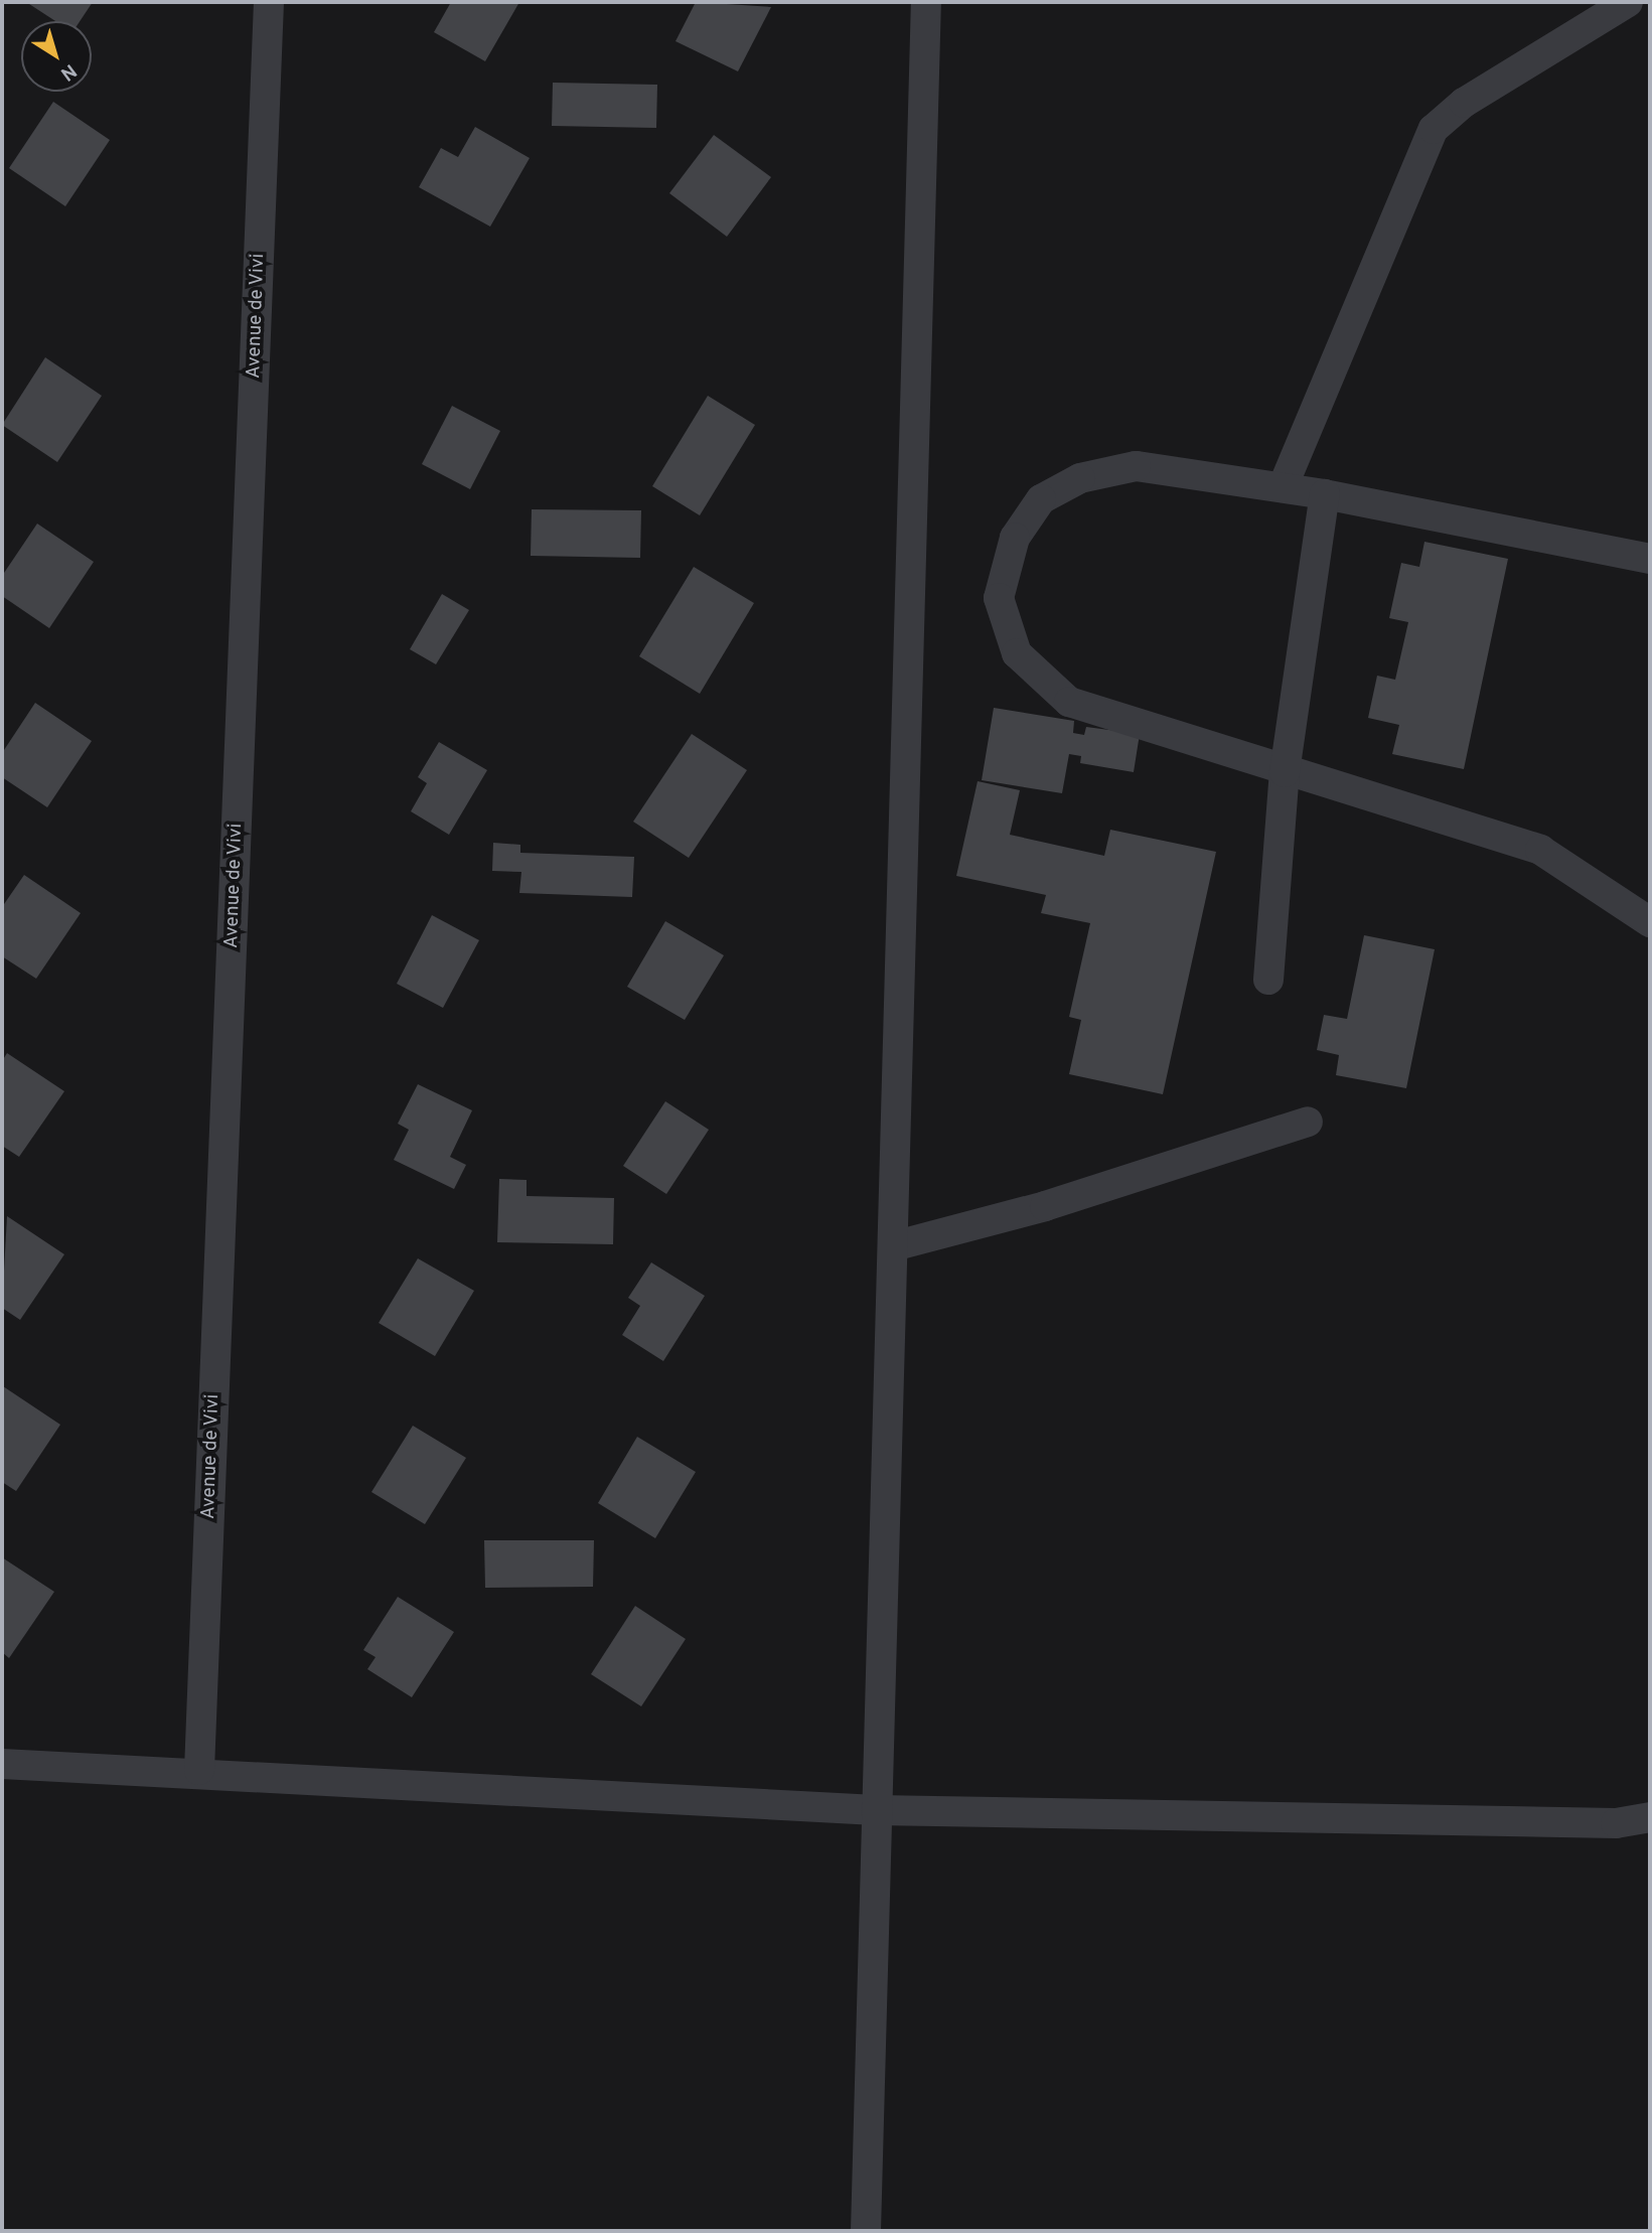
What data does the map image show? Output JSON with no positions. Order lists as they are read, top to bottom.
{
  "streets": {
    "street": ["Avenue de Vivi"]
  },
  "north": "bottom right"
}
